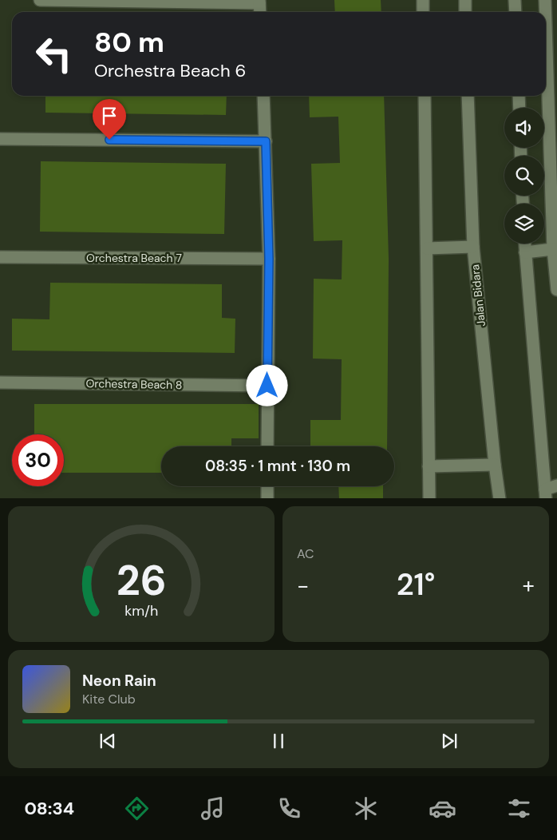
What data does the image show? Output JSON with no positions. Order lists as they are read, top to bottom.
{
  "streets": {
    "street": ["Orchestra Beach 7", "Jalan Bidara", "Orchestra Beach 8"]
  },
  "page": {
    "turn": ["80 m", "Orchestra Beach 6"],
    "limit": "30",
    "trip": "08:35 · 1 mnt · 130 m",
    "tile": "AC",
    "heat": ["−", "21°", "+"],
    "song": ["Neon Rain", "Kite Club"],
    "tabs": "08:34",
    "gauge": ["26", "km/h"]
  }
}
